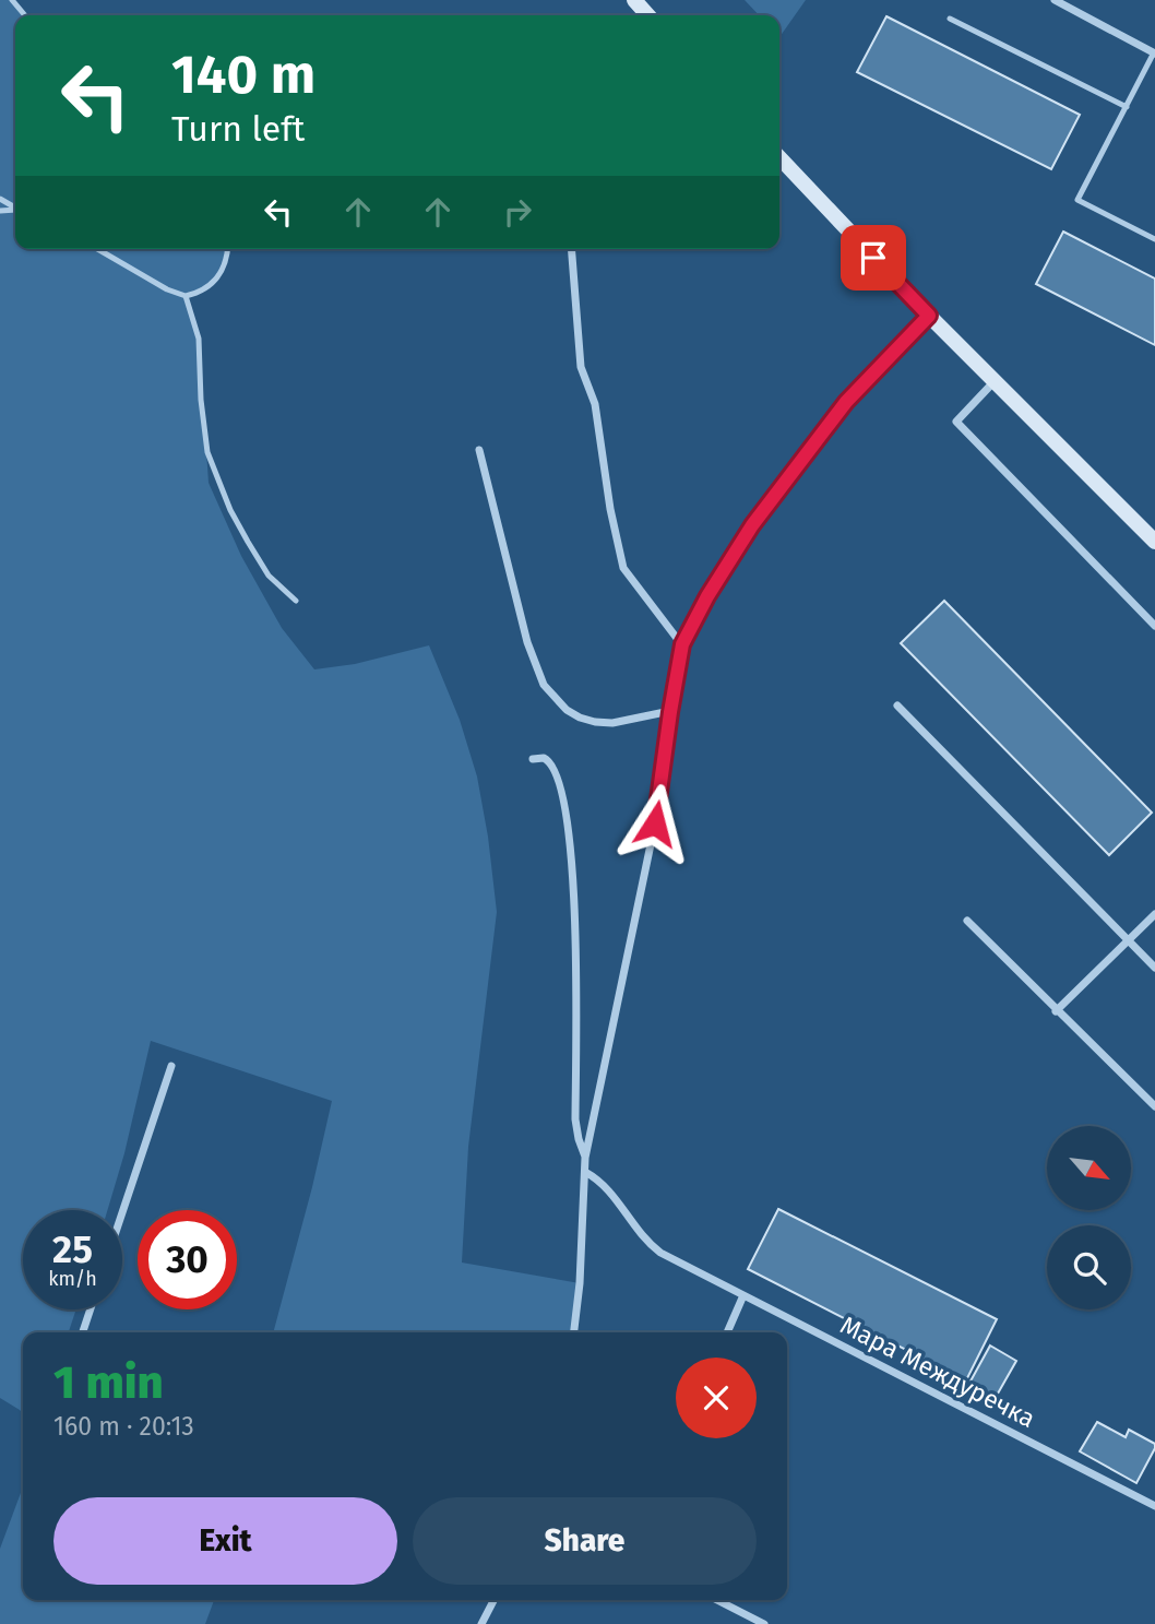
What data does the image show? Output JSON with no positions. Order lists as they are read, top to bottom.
{
  "streets": {
    "street": ["Мара Междуречка"]
  },
  "north": "bottom right",
  "page": {
    "turn": ["140 m", "Turn left"],
    "speed": "25 km/h",
    "limit": "30",
    "heading": ["1 min", "160 m · 20:13"],
    "buttons": ["Exit", "Share"]
  }
}
